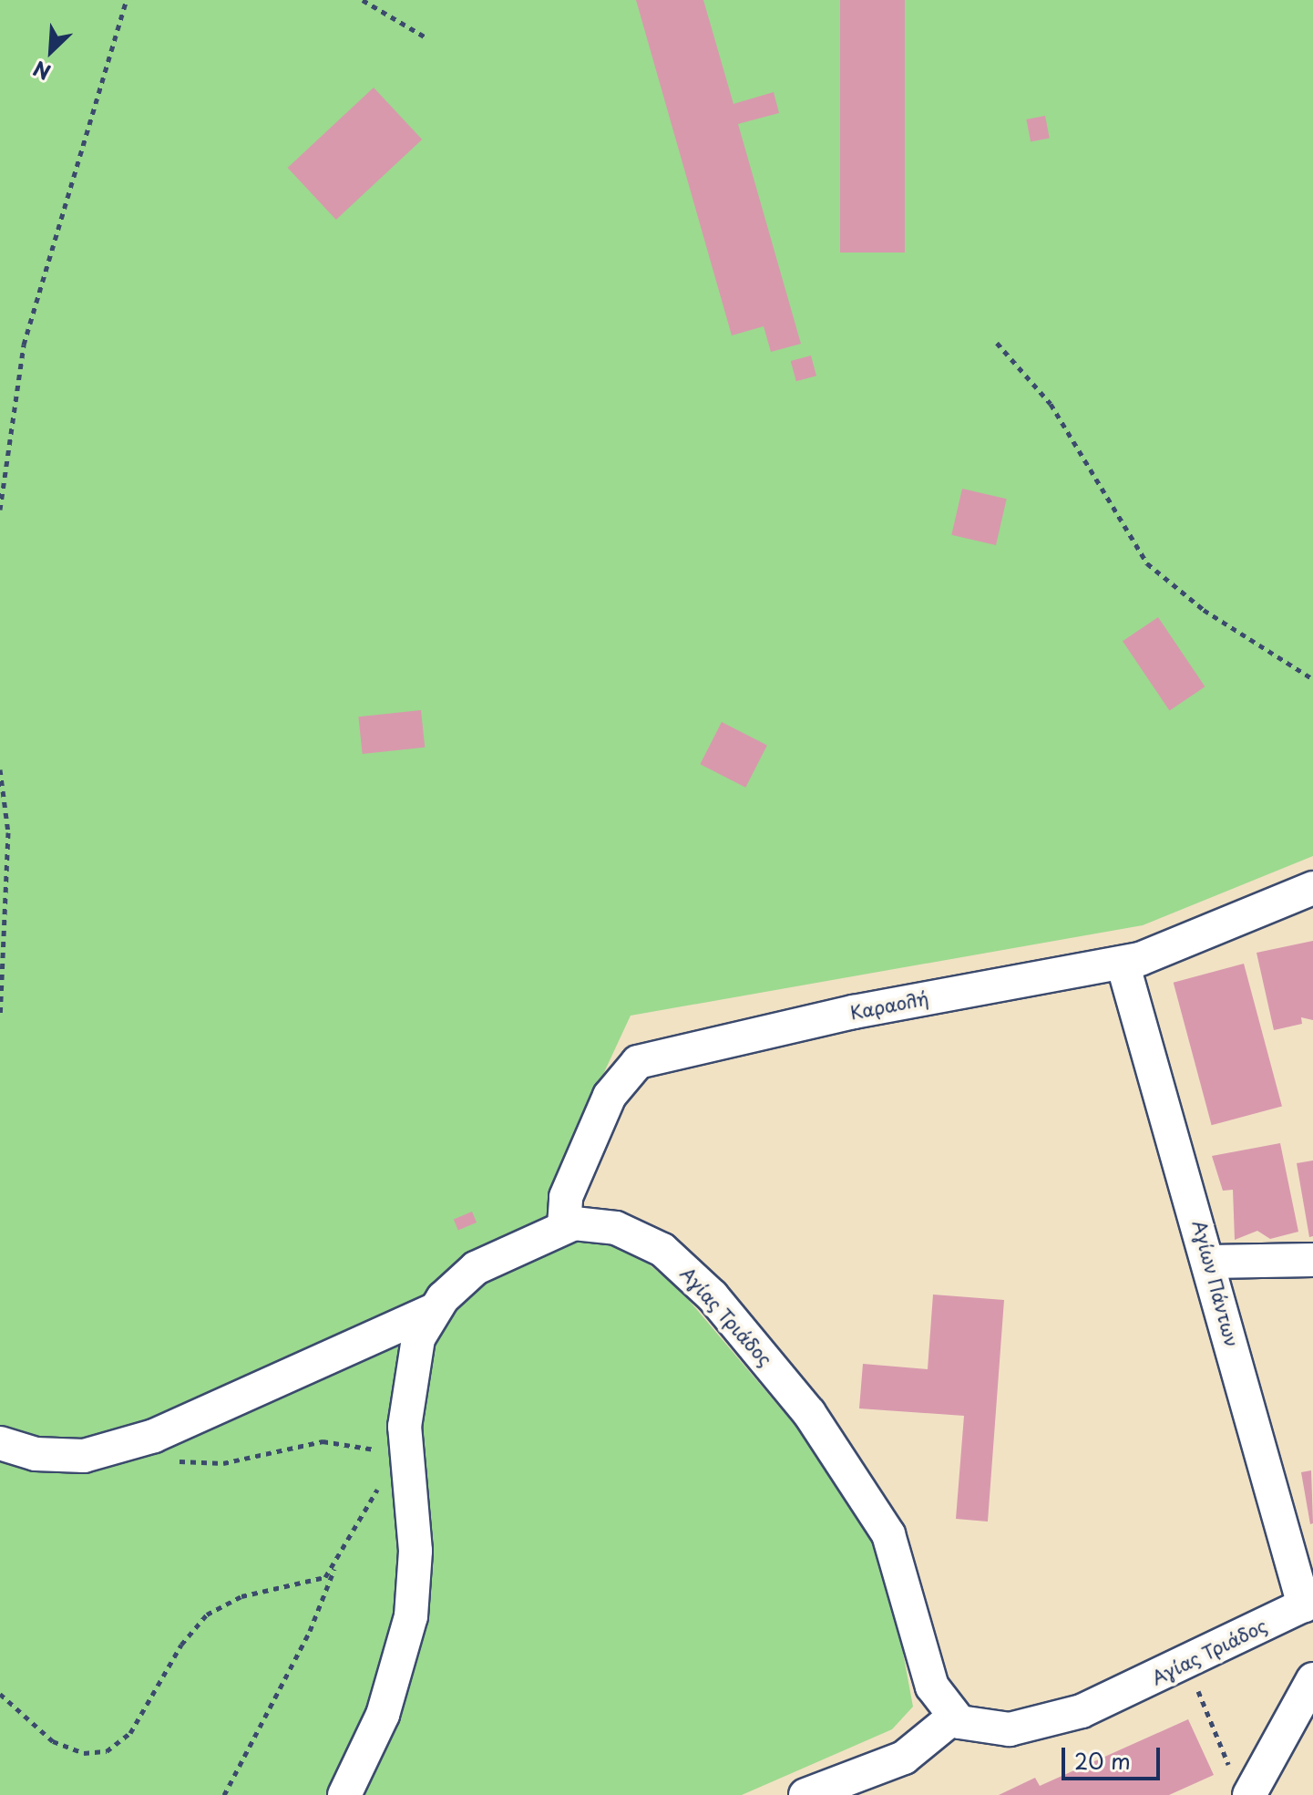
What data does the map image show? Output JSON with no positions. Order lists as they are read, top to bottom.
{
  "streets": {
    "street": ["Καραολή", "Αγίων Πάντων", "Αγίας Τριάδος"]
  },
  "crossings": [
    ["Καραολή", "Αγίων Πάντων"],
    ["Καραολή", "Αγίας Τριάδος"],
    ["Αγίων Πάντων", "Αγίας Τριάδος"]
  ],
  "scale_bar": "20 m",
  "north": "bottom left"
}
